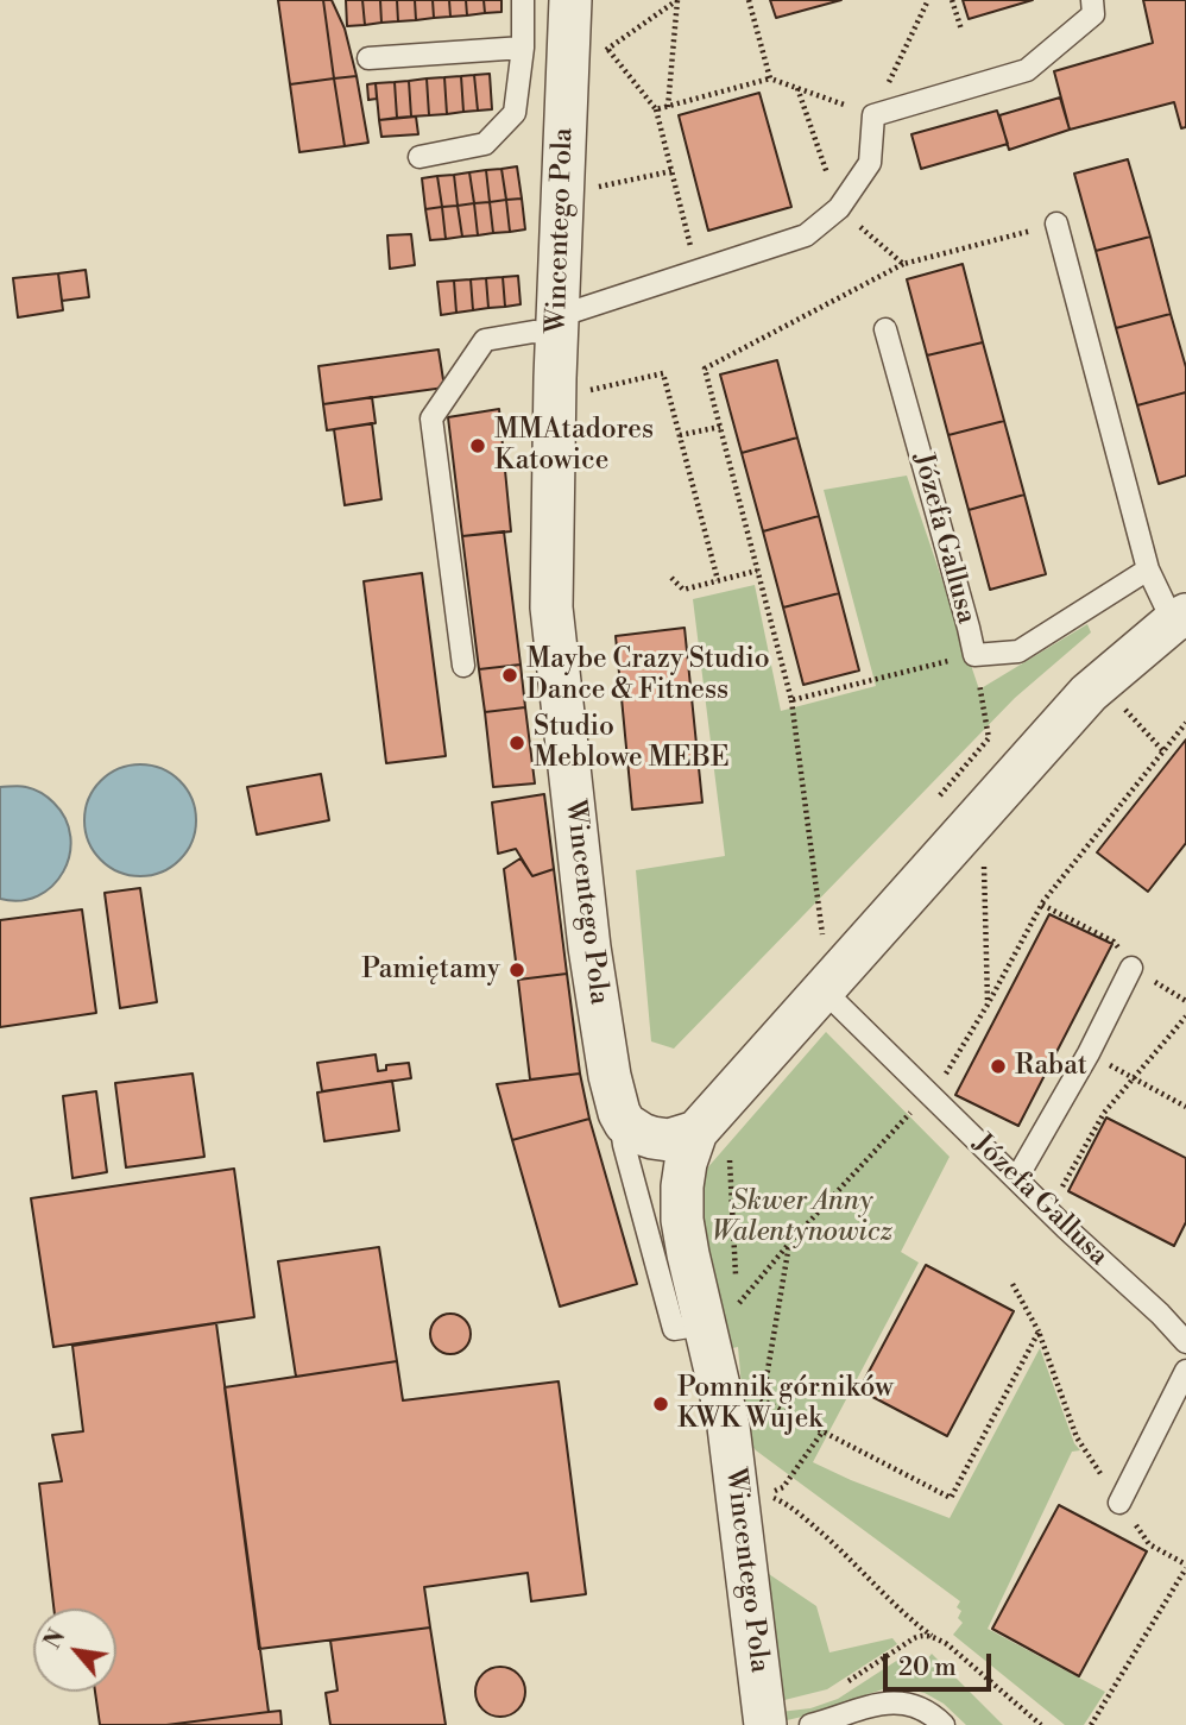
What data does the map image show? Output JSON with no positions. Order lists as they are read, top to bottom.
{
  "streets": {
    "street": ["Wincentego Pola"],
    "lane": ["Józefa Gallusa"]
  },
  "parks": ["Skwer Anny Walentynowicz"],
  "places": [
    "MMAtadores Katowice",
    "Maybe Crazy Studio Dance & Fitness",
    "Studio Meblowe MEBE",
    "Pamiętamy",
    "Rabat",
    "Pomnik górników KWK Wujek"
  ],
  "scale_bar": "20 m",
  "north": "top left"
}
